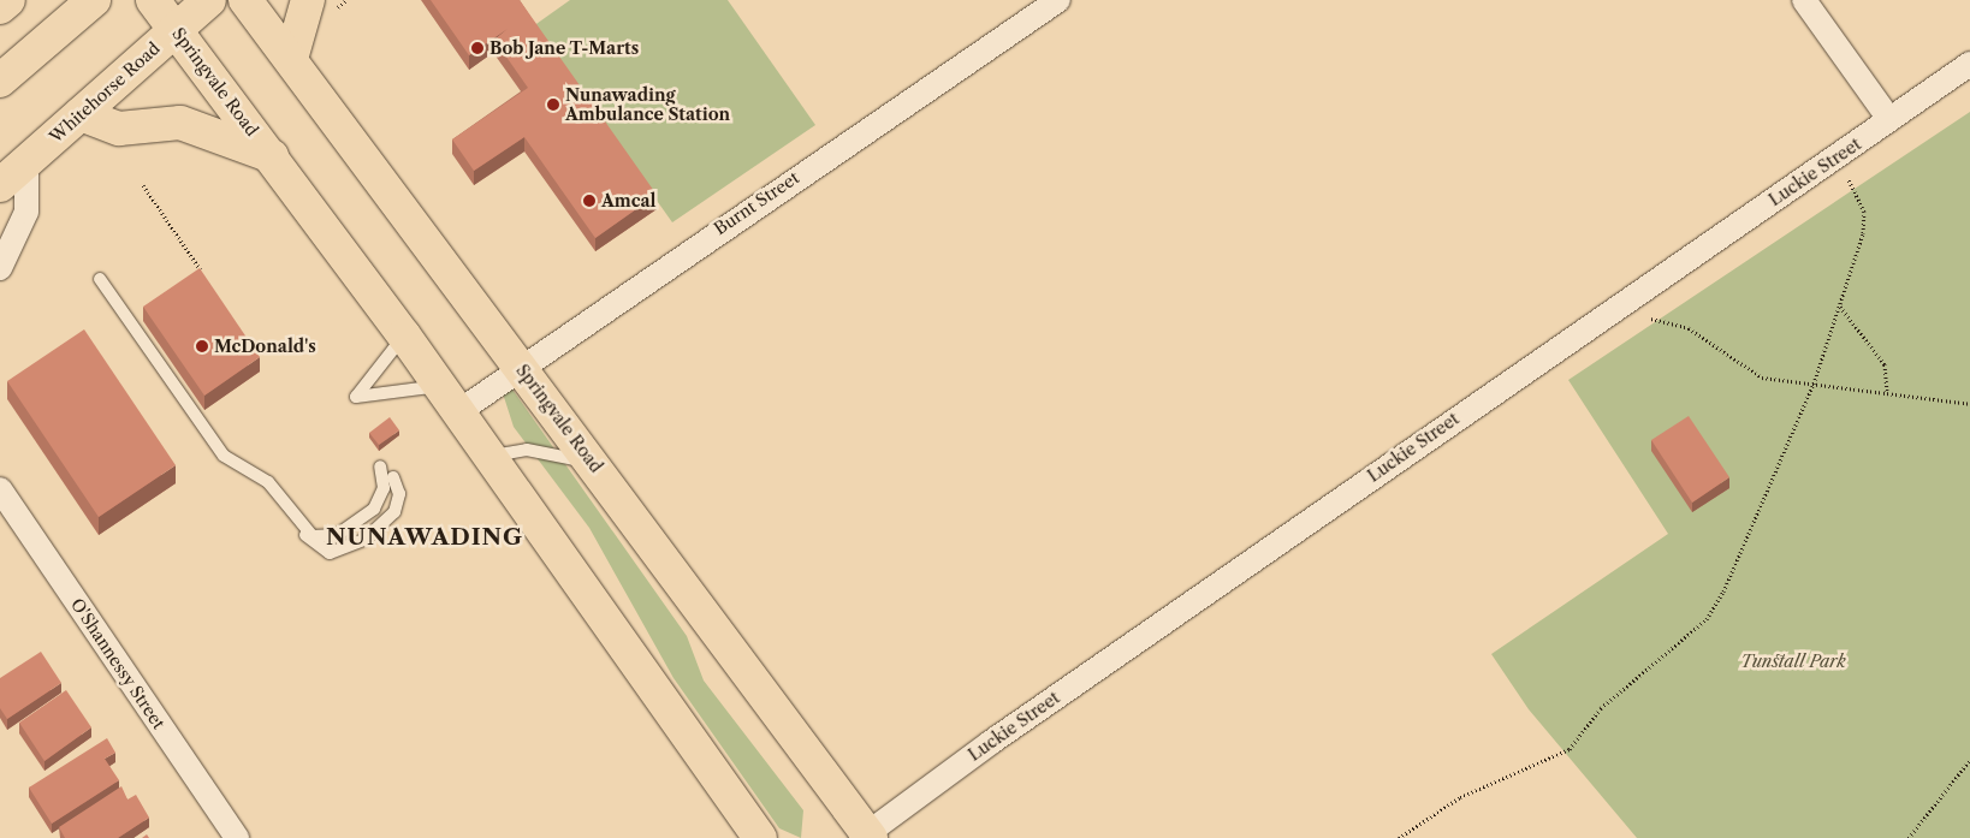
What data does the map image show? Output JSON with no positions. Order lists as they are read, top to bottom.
{
  "streets": {
    "main road": ["Springvale Road", "Whitehorse Road"],
    "street": ["Luckie Street", "Burnt Street", "O'Shannessy Street"]
  },
  "crossings": [
    ["Springvale Road", "Whitehorse Road"],
    ["Springvale Road", "Luckie Street"],
    ["Springvale Road", "Burnt Street"]
  ],
  "districts": ["NUNAWADING"],
  "parks": ["Tunstall Park"],
  "places": [
    "Bob Jane T-Marts",
    "Nunawading Ambulance Station",
    "Amcal",
    "McDonald's"
  ]
}
